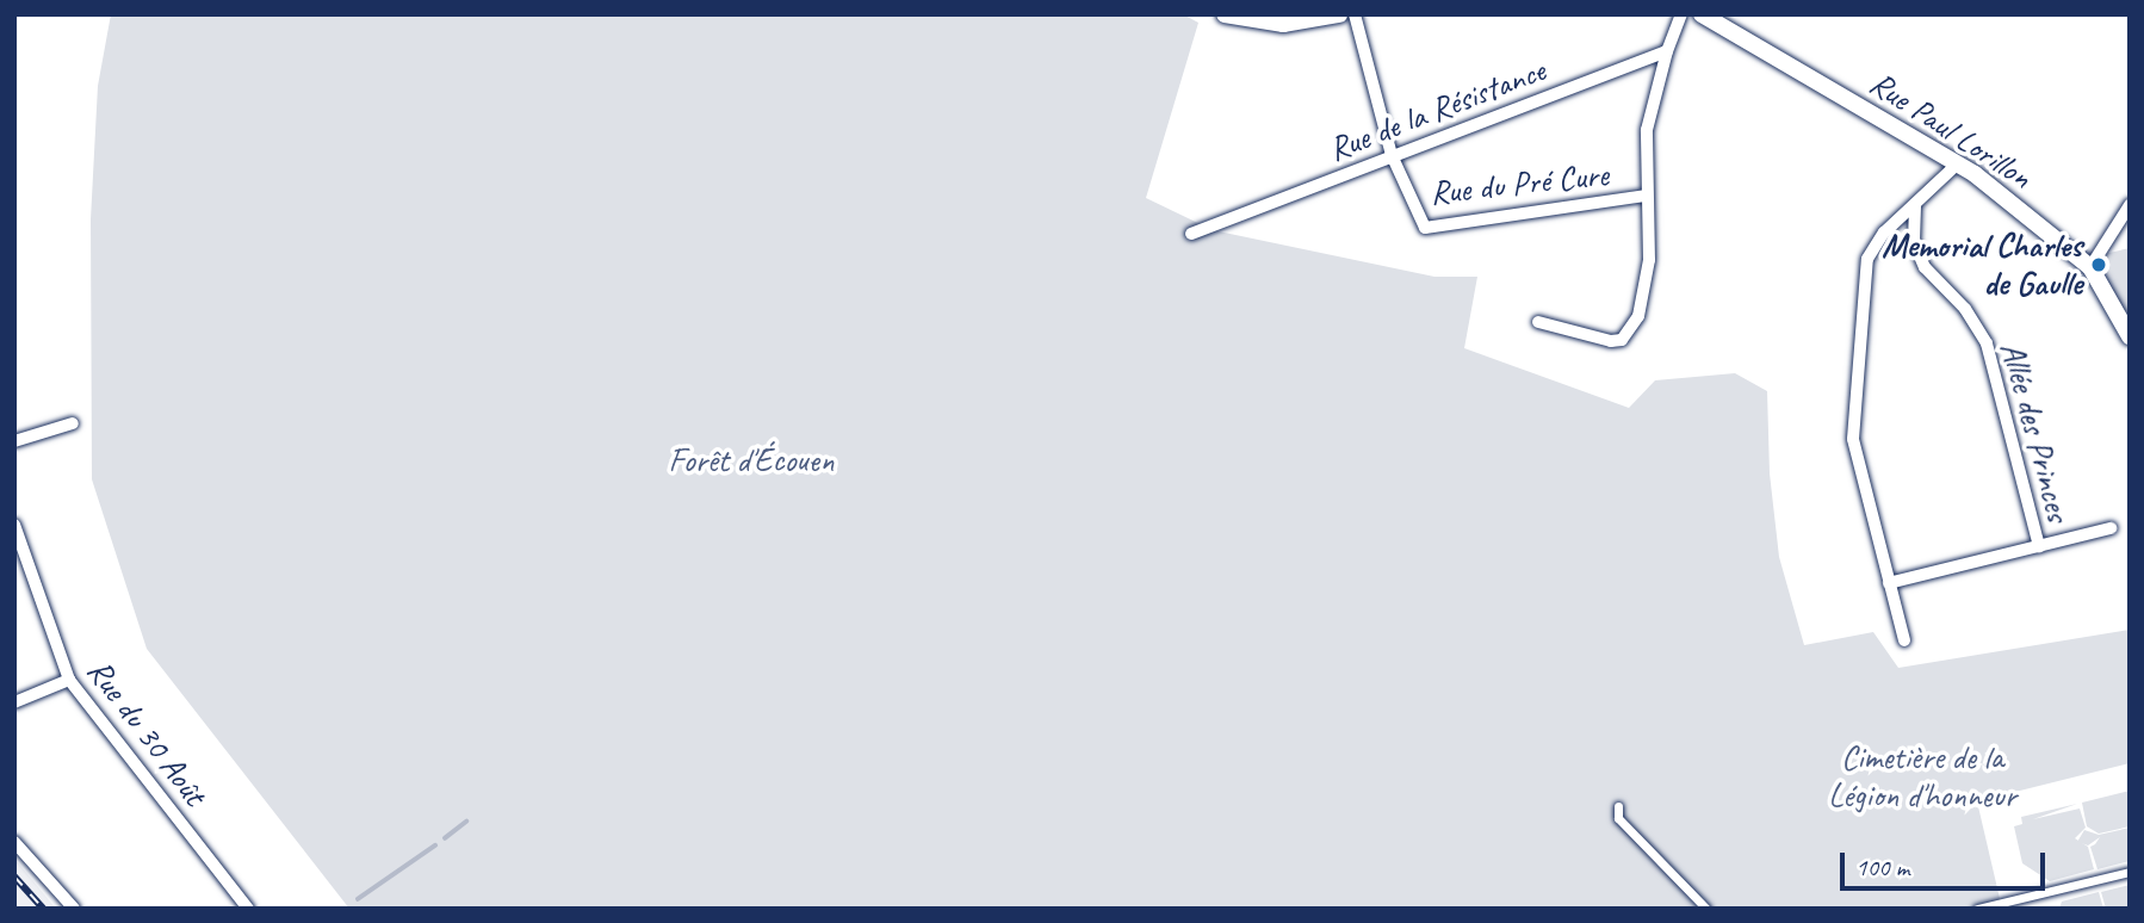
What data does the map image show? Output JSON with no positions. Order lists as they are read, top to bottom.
{
  "streets": {
    "main road": ["Rue Paul Lorillon"],
    "street": [
      "Rue de la Résistance",
      "Rue du Pré Cure",
      "Allée des Princes",
      "Rue du 30 Août"
    ]
  },
  "crossings": [
    ["Rue de la Résistance", "Rue du Pré Cure"]
  ],
  "parks": ["Forêt d'Écouen", "Cimetière de la Légion d'honneur"],
  "places": ["Memorial Charles de Gaulle"],
  "scale_bar": "100 m"
}
